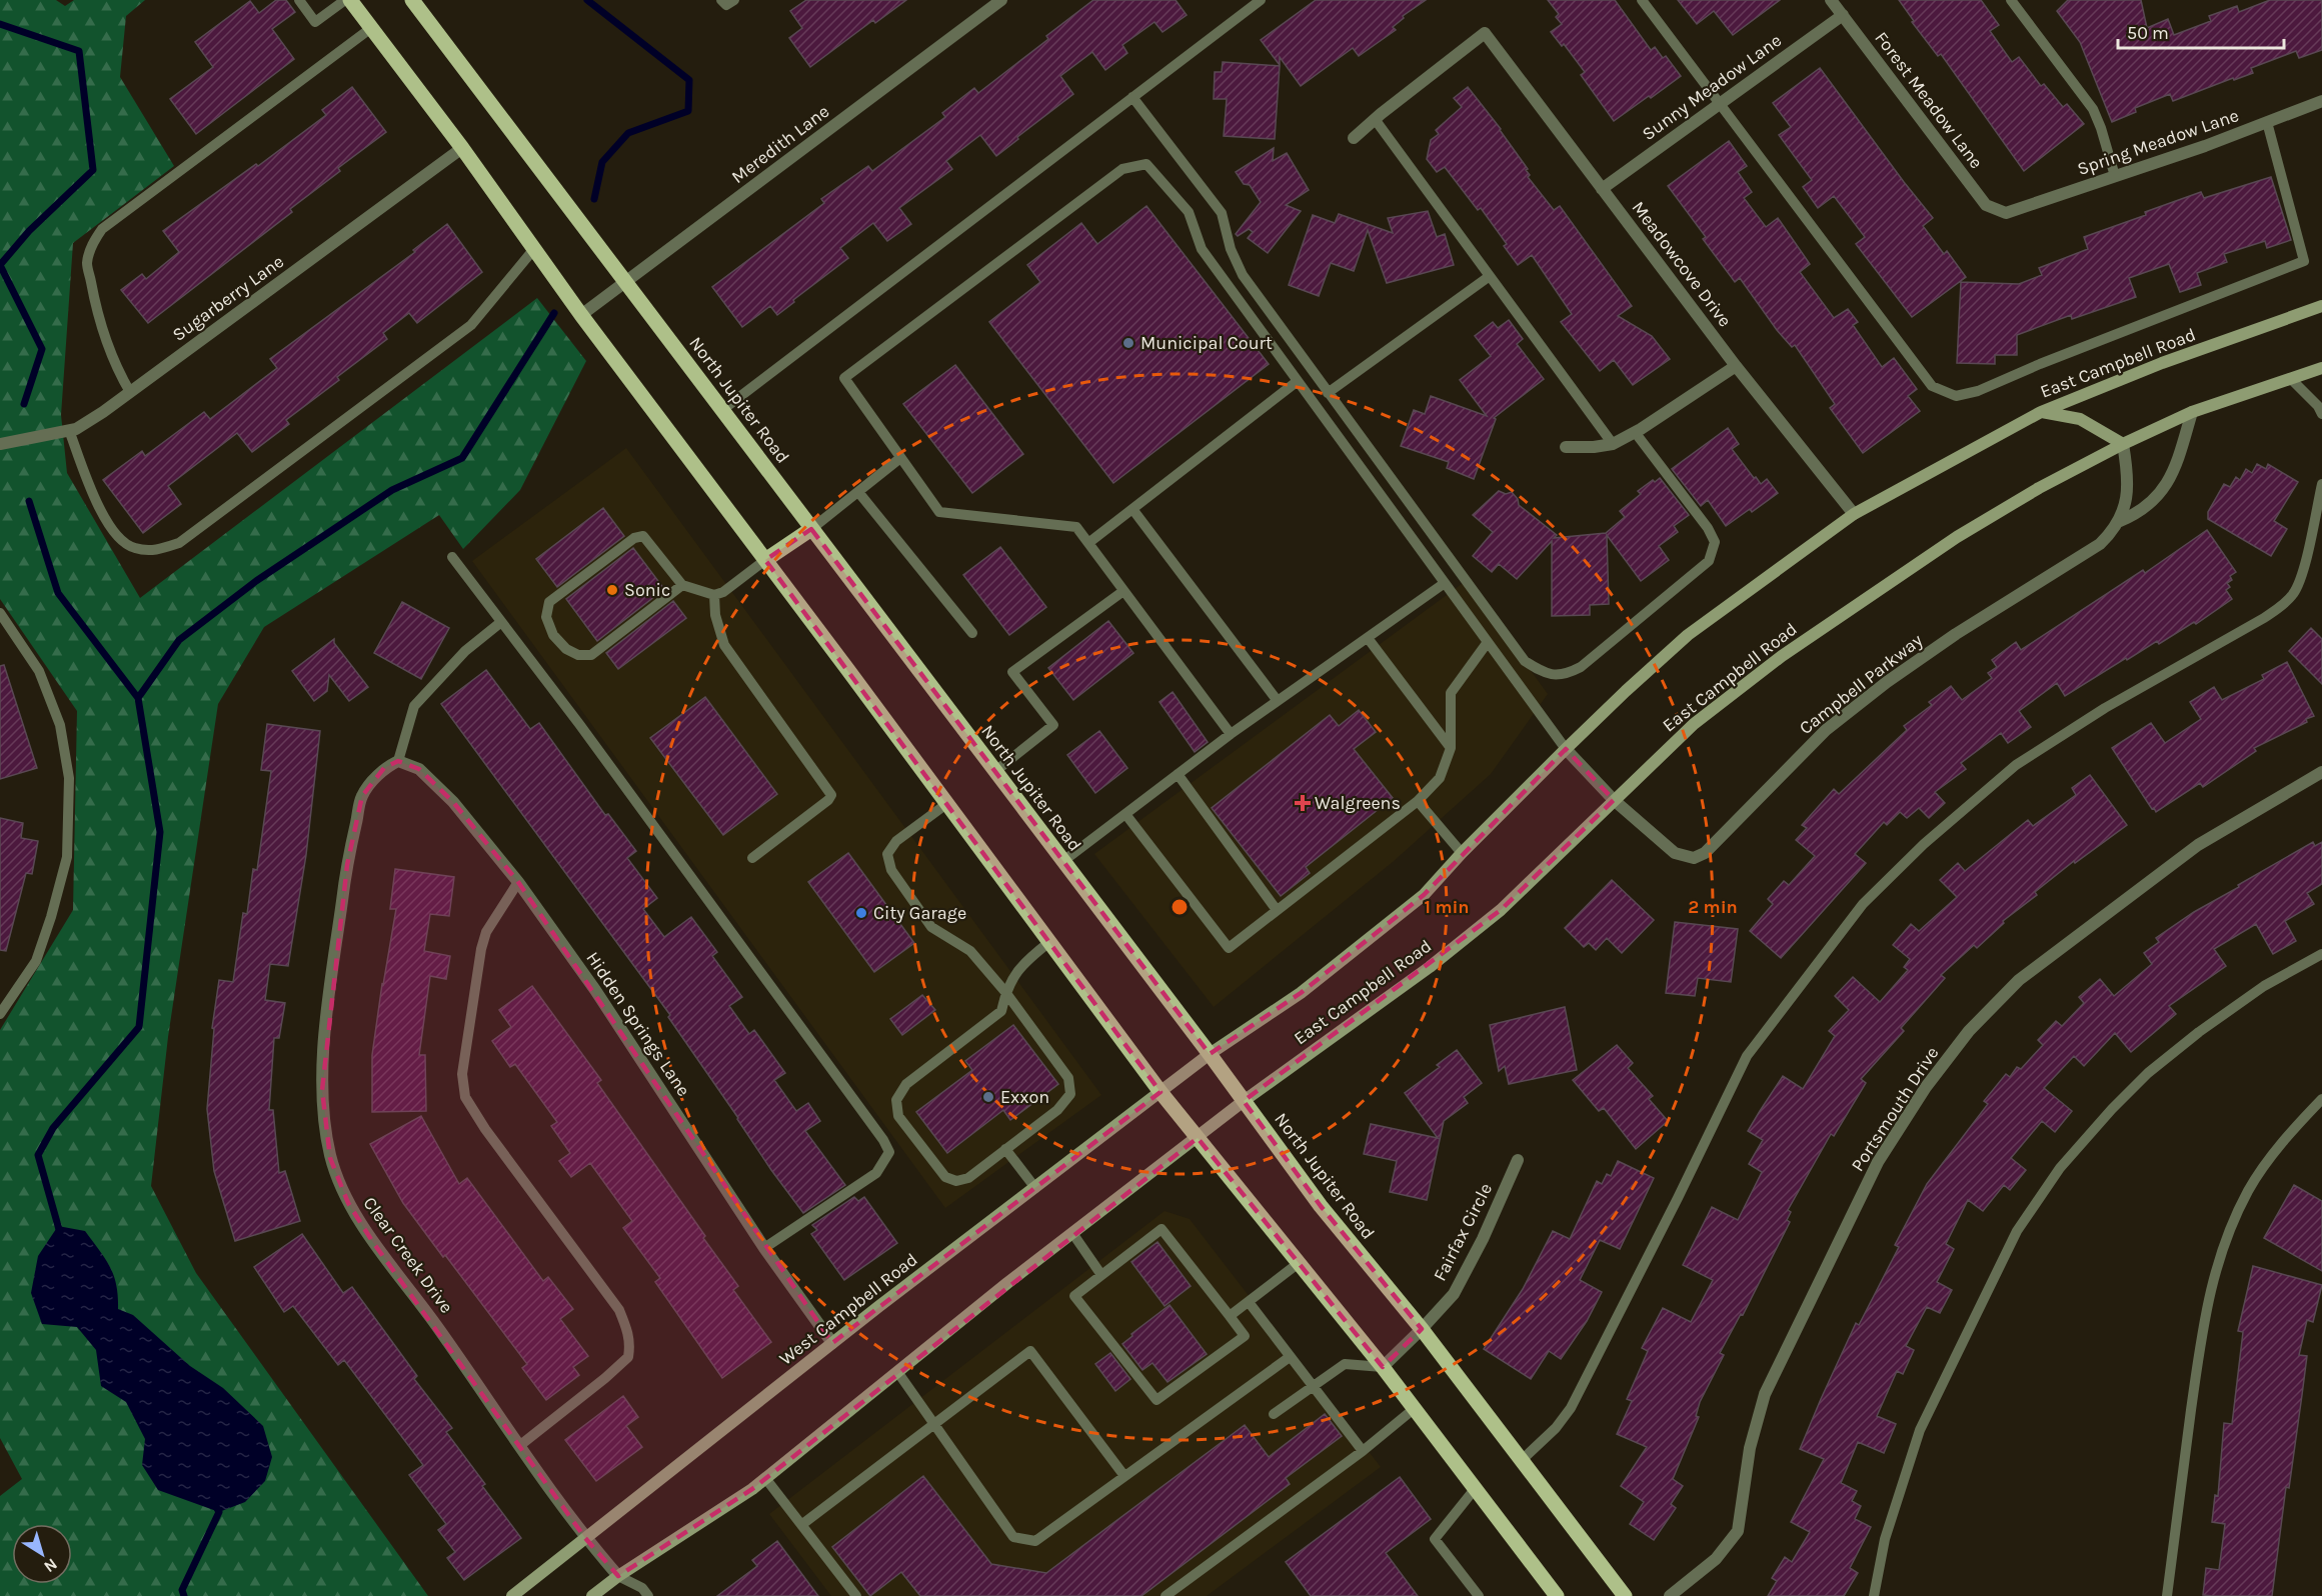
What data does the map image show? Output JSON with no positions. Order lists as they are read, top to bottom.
{
  "streets": {
    "main road": ["East Campbell Road", "North Jupiter Road", "West Campbell Road"],
    "street": [
      "Sunny Meadow Lane",
      "Forest Meadow Lane",
      "Spring Meadow Lane",
      "Meredith Lane",
      "Meadowcove Drive",
      "Sugarberry Lane",
      "Campbell Parkway",
      "Hidden Springs Lane",
      "Portsmouth Drive",
      "Fairfax Circle",
      "Clear Creek Drive"
    ]
  },
  "crossings": [
    ["Sunny Meadow Lane", "Forest Meadow Lane"],
    ["Sunny Meadow Lane", "Meadowcove Drive"],
    ["Forest Meadow Lane", "Spring Meadow Lane"],
    ["Meredith Lane", "North Jupiter Road"],
    ["Meadowcove Drive", "East Campbell Road"],
    ["East Campbell Road", "North Jupiter Road"],
    ["East Campbell Road", "Campbell Parkway"],
    ["East Campbell Road", "West Campbell Road"],
    ["North Jupiter Road", "Fairfax Circle"],
    ["North Jupiter Road", "West Campbell Road"],
    ["Hidden Springs Lane", "Clear Creek Drive"],
    ["Hidden Springs Lane", "West Campbell Road"],
    ["Clear Creek Drive", "West Campbell Road"]
  ],
  "places": {
    "other": [
      "Municipal Court",
      "Sonic",
      "City Garage",
      "Exxon"
    ],
    "health": ["Walgreens"]
  },
  "scale_bar": "50 m",
  "north": "bottom right",
  "rings": ["1 min", "2 min"]
}
